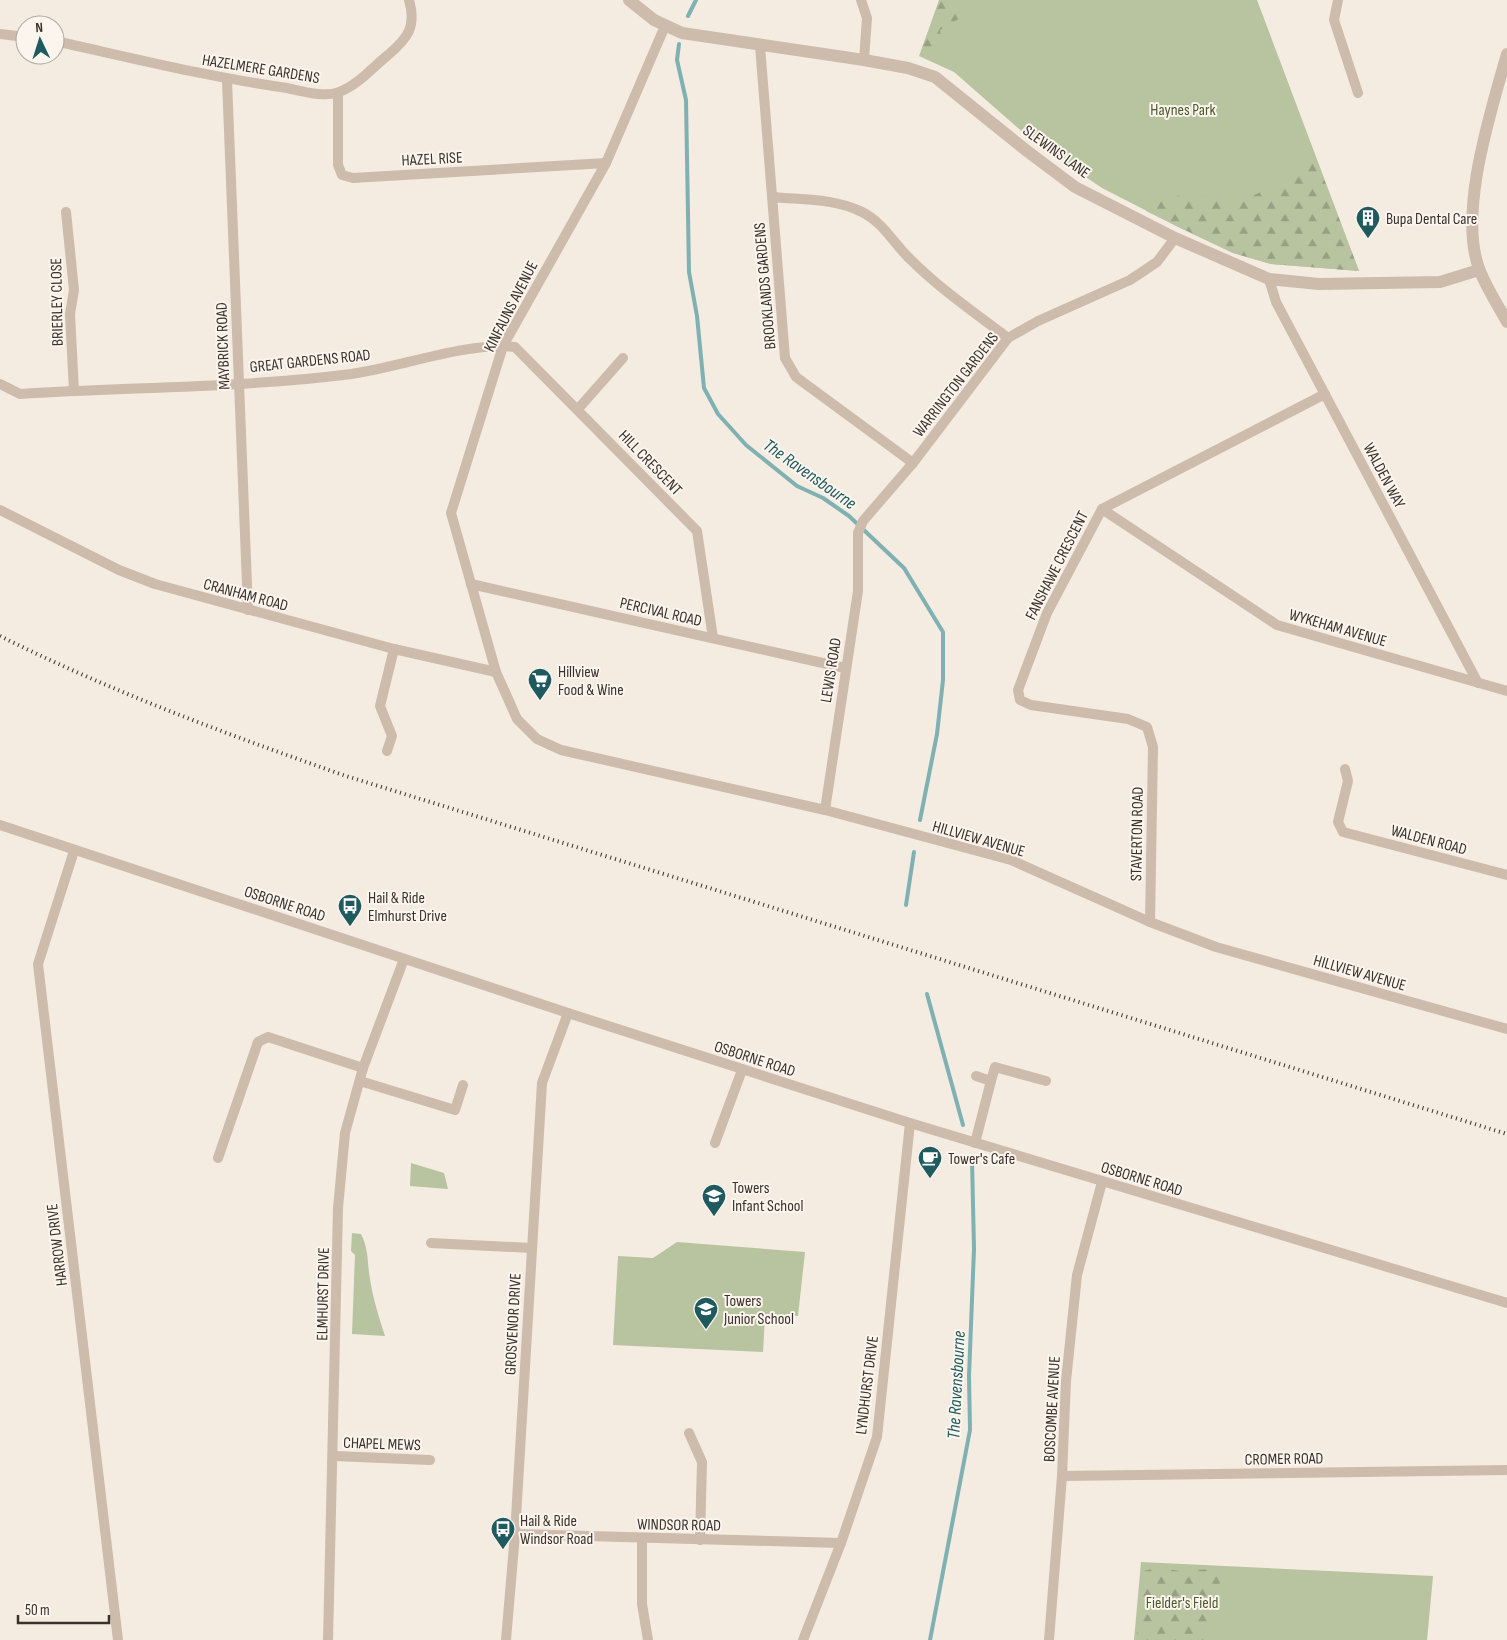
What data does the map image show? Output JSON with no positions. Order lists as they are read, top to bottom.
{
  "streets": {
    "street": [
      "HAZELMERE GARDENS",
      "SLEWINS LANE",
      "HAZEL RISE",
      "BROOKLANDS GARDENS",
      "BRIERLEY CLOSE",
      "KINFAUNS AVENUE",
      "MAYBRICK ROAD",
      "GREAT GARDENS ROAD",
      "WARRINGTON GARDENS",
      "HILL CRESCENT",
      "WALDEN WAY",
      "FANSHAWE CRESCENT",
      "CRANHAM ROAD",
      "PERCIVAL ROAD",
      "WYKEHAM AVENUE",
      "LEWIS ROAD",
      "STAVERTON ROAD",
      "HILLVIEW AVENUE",
      "WALDEN ROAD",
      "OSBORNE ROAD",
      "HARROW DRIVE",
      "ELMHURST DRIVE",
      "GROSVENOR DRIVE",
      "LYNDHURST DRIVE",
      "BOSCOMBE AVENUE",
      "CHAPEL MEWS",
      "CROMER ROAD",
      "WINDSOR ROAD"
    ]
  },
  "crossings": [
    ["HAZELMERE GARDENS", "HAZEL RISE"],
    ["HAZELMERE GARDENS", "MAYBRICK ROAD"],
    ["SLEWINS LANE", "BROOKLANDS GARDENS"],
    ["SLEWINS LANE", "KINFAUNS AVENUE"],
    ["SLEWINS LANE", "WARRINGTON GARDENS"],
    ["SLEWINS LANE", "WALDEN WAY"],
    ["HAZEL RISE", "KINFAUNS AVENUE"],
    ["BROOKLANDS GARDENS", "WARRINGTON GARDENS"],
    ["BRIERLEY CLOSE", "GREAT GARDENS ROAD"],
    ["KINFAUNS AVENUE", "GREAT GARDENS ROAD"],
    ["KINFAUNS AVENUE", "HILL CRESCENT"],
    ["KINFAUNS AVENUE", "CRANHAM ROAD"],
    ["KINFAUNS AVENUE", "PERCIVAL ROAD"],
    ["KINFAUNS AVENUE", "HILLVIEW AVENUE"],
    ["MAYBRICK ROAD", "GREAT GARDENS ROAD"],
    ["MAYBRICK ROAD", "CRANHAM ROAD"],
    ["GREAT GARDENS ROAD", "HILL CRESCENT"],
    ["WARRINGTON GARDENS", "LEWIS ROAD"],
    ["HILL CRESCENT", "PERCIVAL ROAD"],
    ["WALDEN WAY", "FANSHAWE CRESCENT"],
    ["WALDEN WAY", "WYKEHAM AVENUE"],
    ["FANSHAWE CRESCENT", "WYKEHAM AVENUE"],
    ["FANSHAWE CRESCENT", "STAVERTON ROAD"],
    ["CRANHAM ROAD", "HILLVIEW AVENUE"],
    ["PERCIVAL ROAD", "LEWIS ROAD"],
    ["LEWIS ROAD", "HILLVIEW AVENUE"],
    ["STAVERTON ROAD", "HILLVIEW AVENUE"],
    ["OSBORNE ROAD", "HARROW DRIVE"],
    ["OSBORNE ROAD", "ELMHURST DRIVE"],
    ["OSBORNE ROAD", "GROSVENOR DRIVE"],
    ["OSBORNE ROAD", "LYNDHURST DRIVE"],
    ["OSBORNE ROAD", "BOSCOMBE AVENUE"],
    ["ELMHURST DRIVE", "CHAPEL MEWS"],
    ["GROSVENOR DRIVE", "WINDSOR ROAD"],
    ["LYNDHURST DRIVE", "WINDSOR ROAD"],
    ["BOSCOMBE AVENUE", "CROMER ROAD"]
  ],
  "water": ["The Ravensbourne"],
  "parks": ["Haynes Park", "Fielder's Field"],
  "places": {
    "building": ["Bupa Dental Care"],
    "supermarket": ["Hillview Food & Wine"],
    "bus stop": ["Hail & Ride Elmhurst Drive", "Hail & Ride Windsor Road"],
    "cafe": ["Tower's Cafe"],
    "school or university": ["Towers Infant School", "Towers Junior School"]
  },
  "scale_bar": "50 m",
  "north": "top"
}
